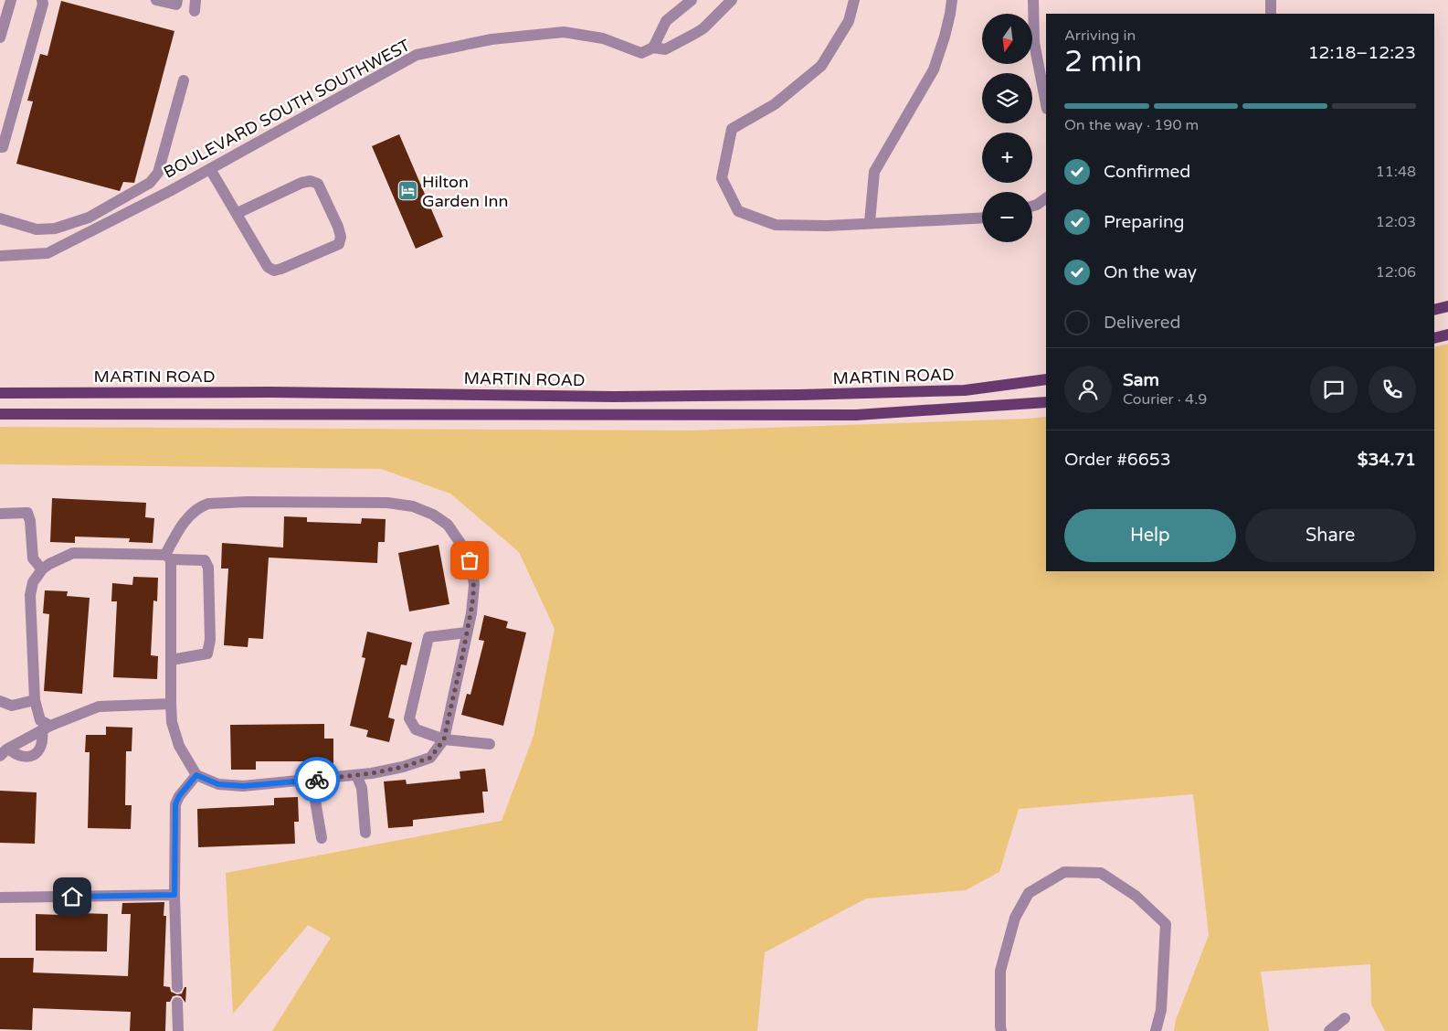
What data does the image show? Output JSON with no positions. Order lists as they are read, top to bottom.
{
  "streets": {
    "main road": ["MARTIN ROAD"],
    "street": ["BOULEVARD SOUTH SOUTHWEST"]
  },
  "places": {
    "hotel": ["Hilton Garden Inn"]
  },
  "north": "bottom",
  "page": {
    "map_buttons": ["+", "−"],
    "heading": ["2 min", "Arriving in", "12:18–12:23"],
    "panel": [
      "Sam",
      "Courier · 4.9",
      "Order #6653",
      "$34.71"
    ],
    "bar": "On the way · 190 m",
    "list": [
      ["Confirmed", "11:48"],
      ["Preparing", "12:03"],
      ["On the way", "12:06"],
      "Delivered"
    ],
    "buttons": ["Help", "Share"]
  }
}
